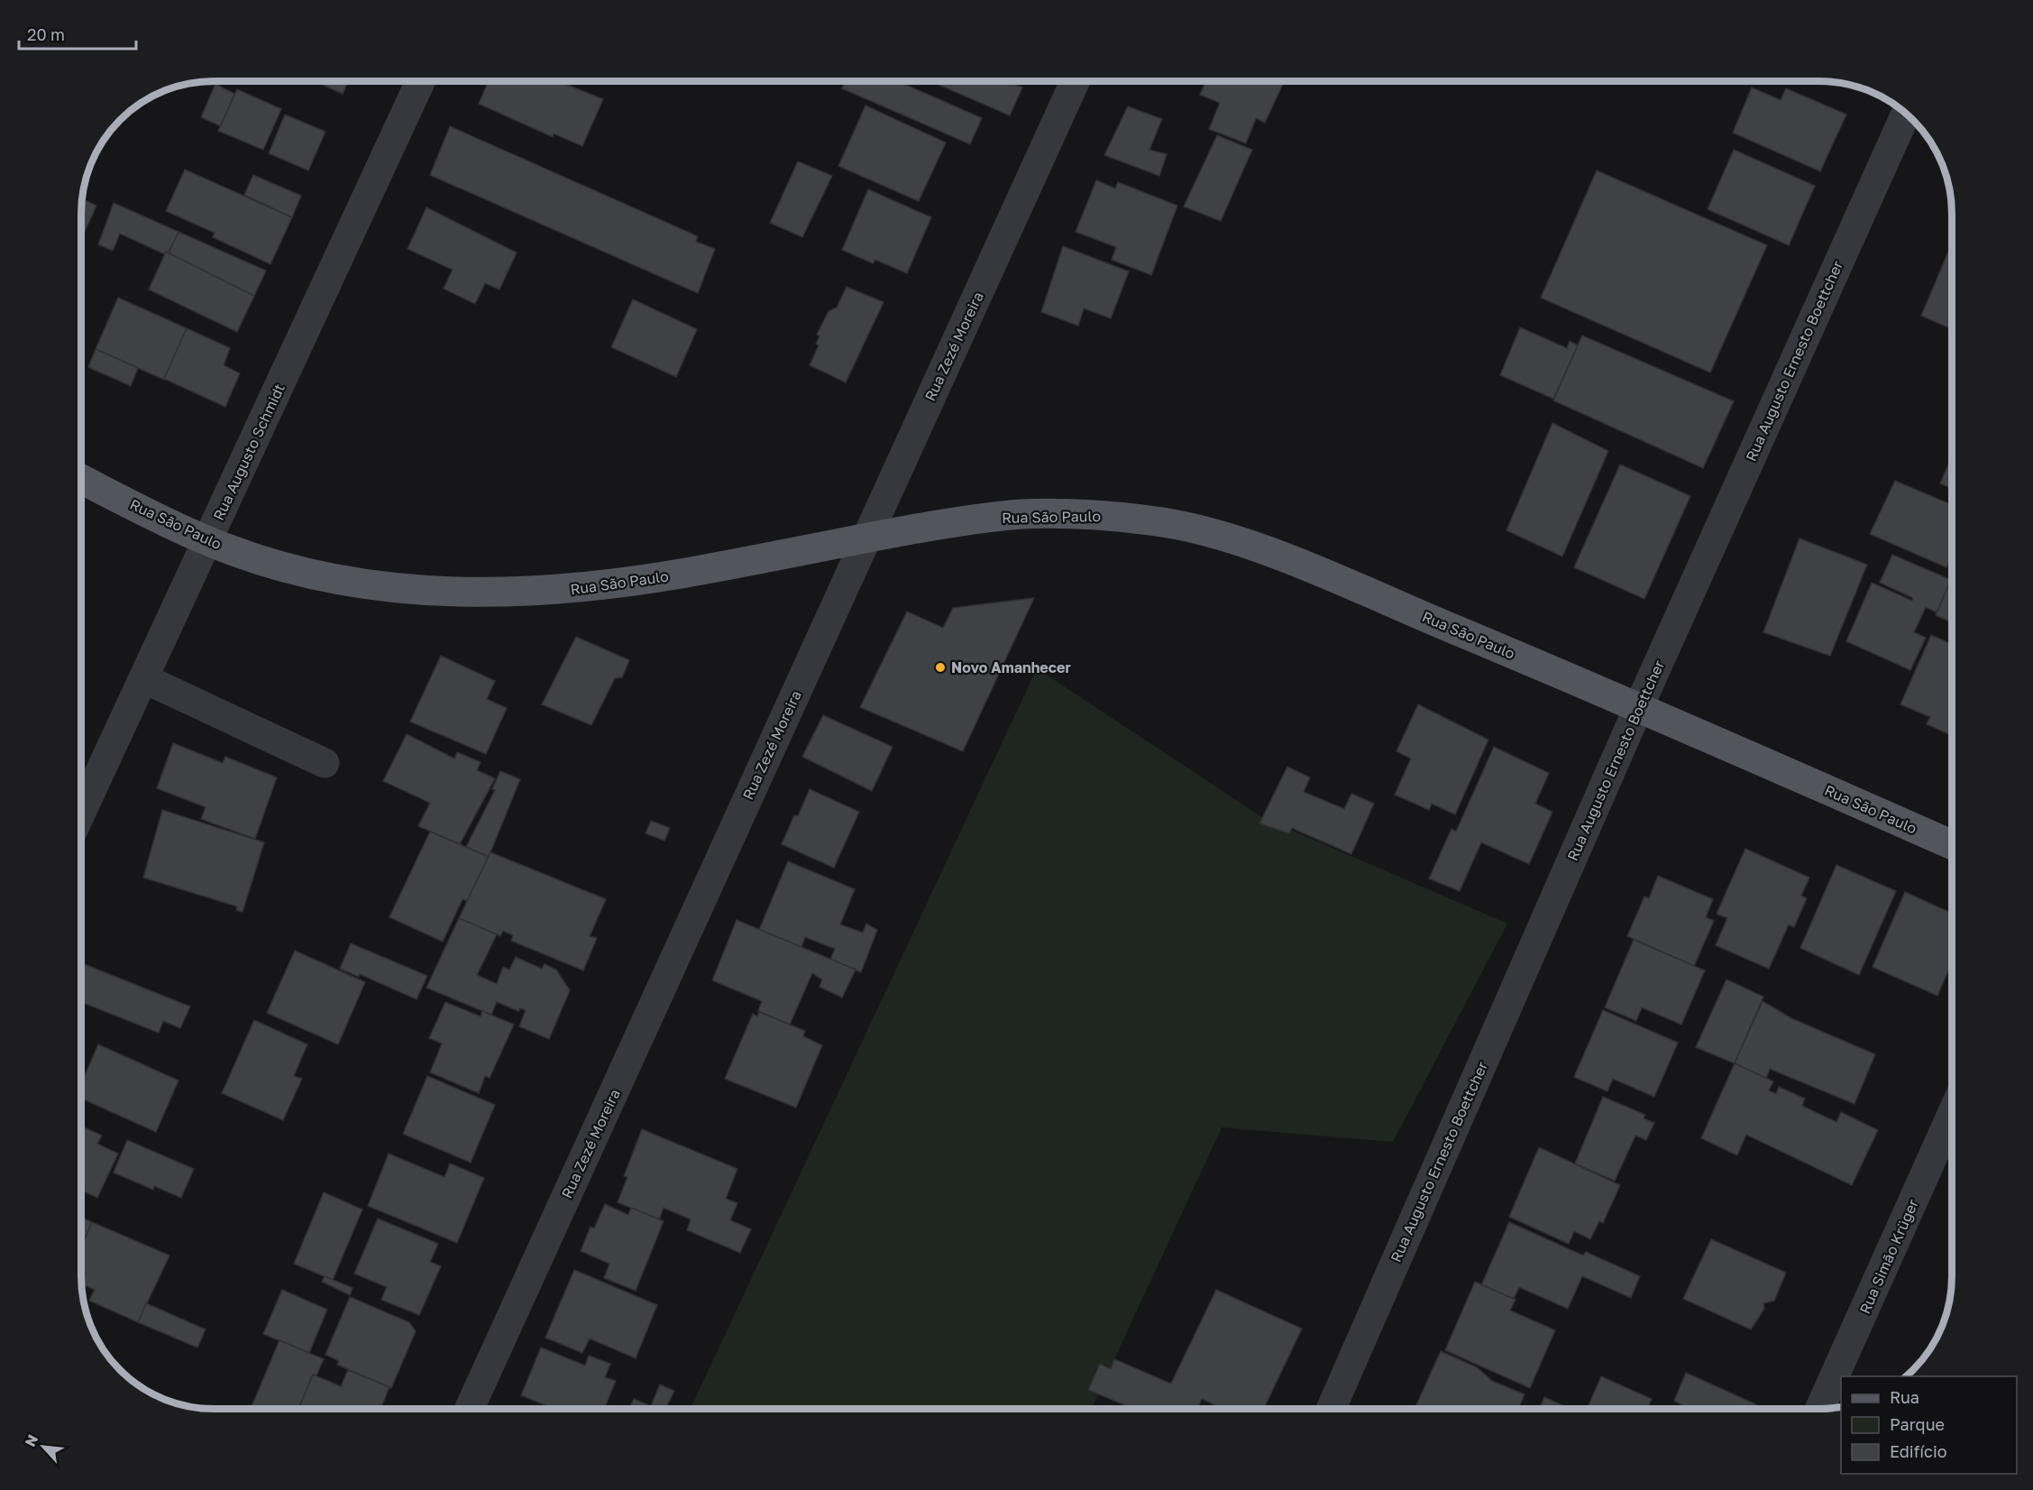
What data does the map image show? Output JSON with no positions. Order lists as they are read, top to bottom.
{
  "streets": {
    "main road": ["Rua São Paulo"],
    "street": [
      "Rua Zezé Moreira",
      "Rua Augusto Ernesto Boettcher",
      "Rua Augusto Schmidt",
      "Rua Simão Krüger"
    ]
  },
  "crossings": [
    ["Rua Zezé Moreira", "Rua São Paulo"],
    ["Rua Augusto Ernesto Boettcher", "Rua São Paulo"],
    ["Rua Augusto Schmidt", "Rua São Paulo"]
  ],
  "places": ["Novo Amanhecer"],
  "legend": ["Rua", "Parque", "Edifício"],
  "scale_bar": "20 m",
  "north": "top left"
}
